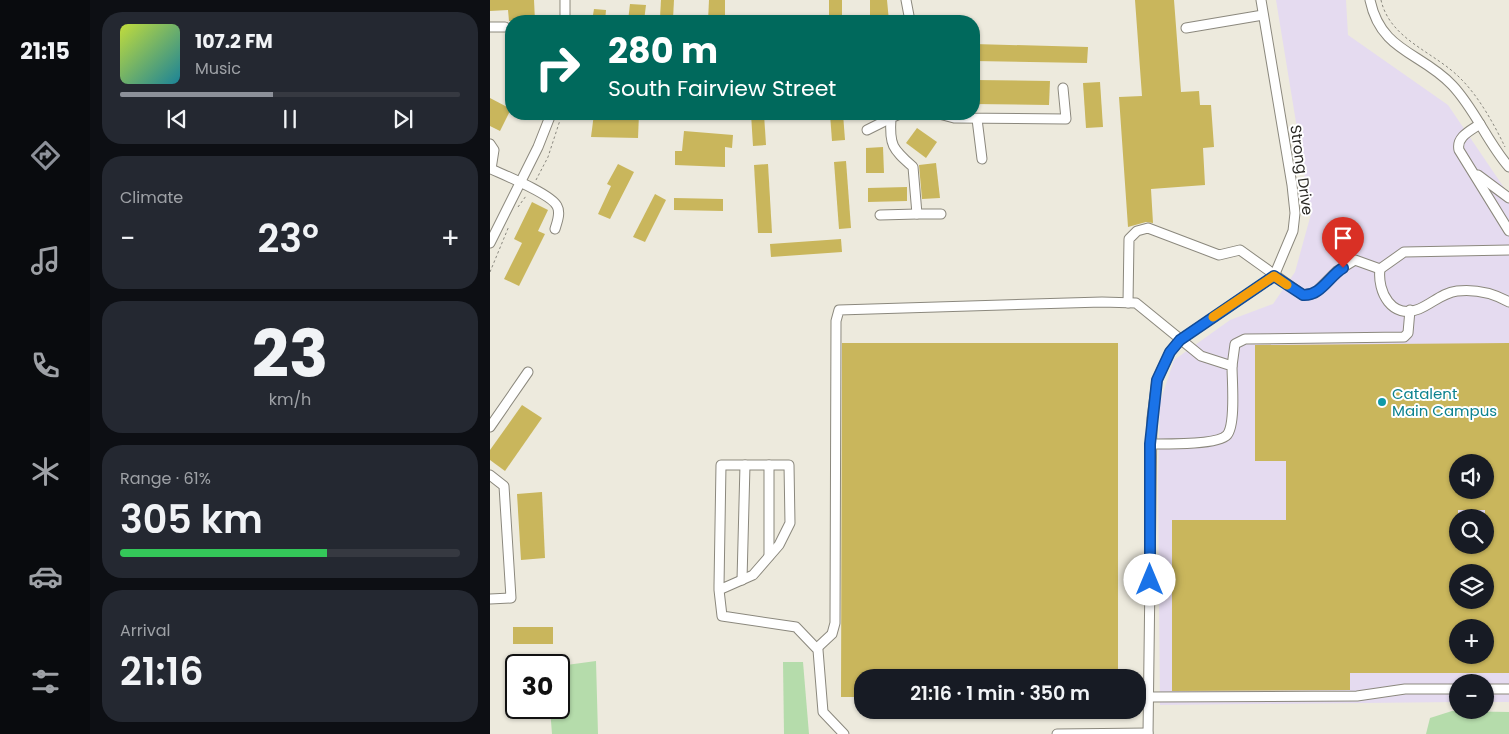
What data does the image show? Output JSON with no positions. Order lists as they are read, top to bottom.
{
  "streets": {
    "street": ["Strong Drive"]
  },
  "places": ["Catalent Main Campus"],
  "page": {
    "tabs": "21:15",
    "turn": ["280 m", "South Fairview Street"],
    "song": ["107.2 FM", "Music"],
    "tile": [
      "Climate",
      ["23", "km/h"],
      ["Range · 61%", "305 km"],
      ["Arrival", "21:16"]
    ],
    "heat": ["−", "23°", "+"],
    "map_buttons": ["+", "−"],
    "limit": "30",
    "trip": "21:16 · 1 min · 350 m"
  }
}
